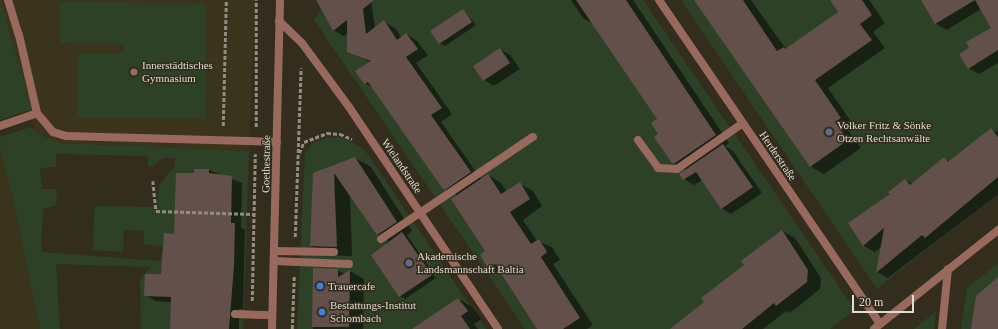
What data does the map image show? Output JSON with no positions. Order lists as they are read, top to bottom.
{
  "streets": {
    "street": ["Herderstraße", "Goethestraße", "Wielandstraße"]
  },
  "crossings": [
    ["Goethestraße", "Wielandstraße"]
  ],
  "places": [
    "Innerstädtisches Gymnasium",
    "Volker Fritz & Sönke Otzen Rechtsanwälte",
    "Akademische Landsmannschaft Baltia",
    "Trauercafe",
    "Bestattungs-Institut Schombach"
  ],
  "scale_bar": "20 m"
}
